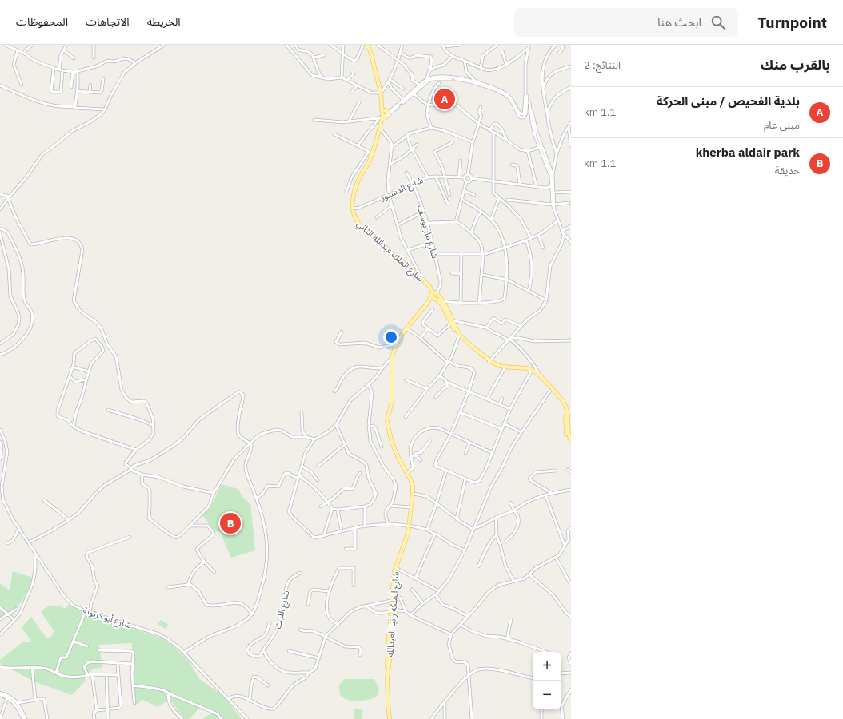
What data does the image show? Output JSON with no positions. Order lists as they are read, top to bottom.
{
  "streets": {
    "main road": ["شارع الملك عبدالله الثاني", "شارع الملكة رانيا العبدالله"],
    "street": [
      "شارع الدستور",
      "شارع مار يوسف",
      "شارع الليث",
      "شارع أبو كرتونة"
    ]
  },
  "crossings": [
    ["شارع الدستور", "شارع مار يوسف"],
    ["شارع الدستور", "شارع الملك عبدالله الثاني"],
    ["شارع مار يوسف", "شارع الملك عبدالله الثاني"],
    ["شارع مار يوسف", "شارع الملكة رانيا العبدالله"],
    ["شارع الملك عبدالله الثاني", "شارع الملكة رانيا العبدالله"]
  ],
  "page": {
    "header": "Turnpoint",
    "search": "ابحث هنا",
    "nav": ["الخريطة", "الاتجاهات", "المحفوظات"],
    "heading": ["بالقرب منك", "النتائج: 2"],
    "list": [
      {
        "mark": "A",
        "name": "بلدية الفحيص / مبنى الحركة",
        "note": "مبنى عام",
        "value": "1.1 km"
      },
      {
        "mark": "B",
        "name": "kherba aldair park",
        "note": "حديقة",
        "value": "1.1 km"
      }
    ],
    "pins": ["A", "B"],
    "map_buttons": ["+", "−"]
  }
}
